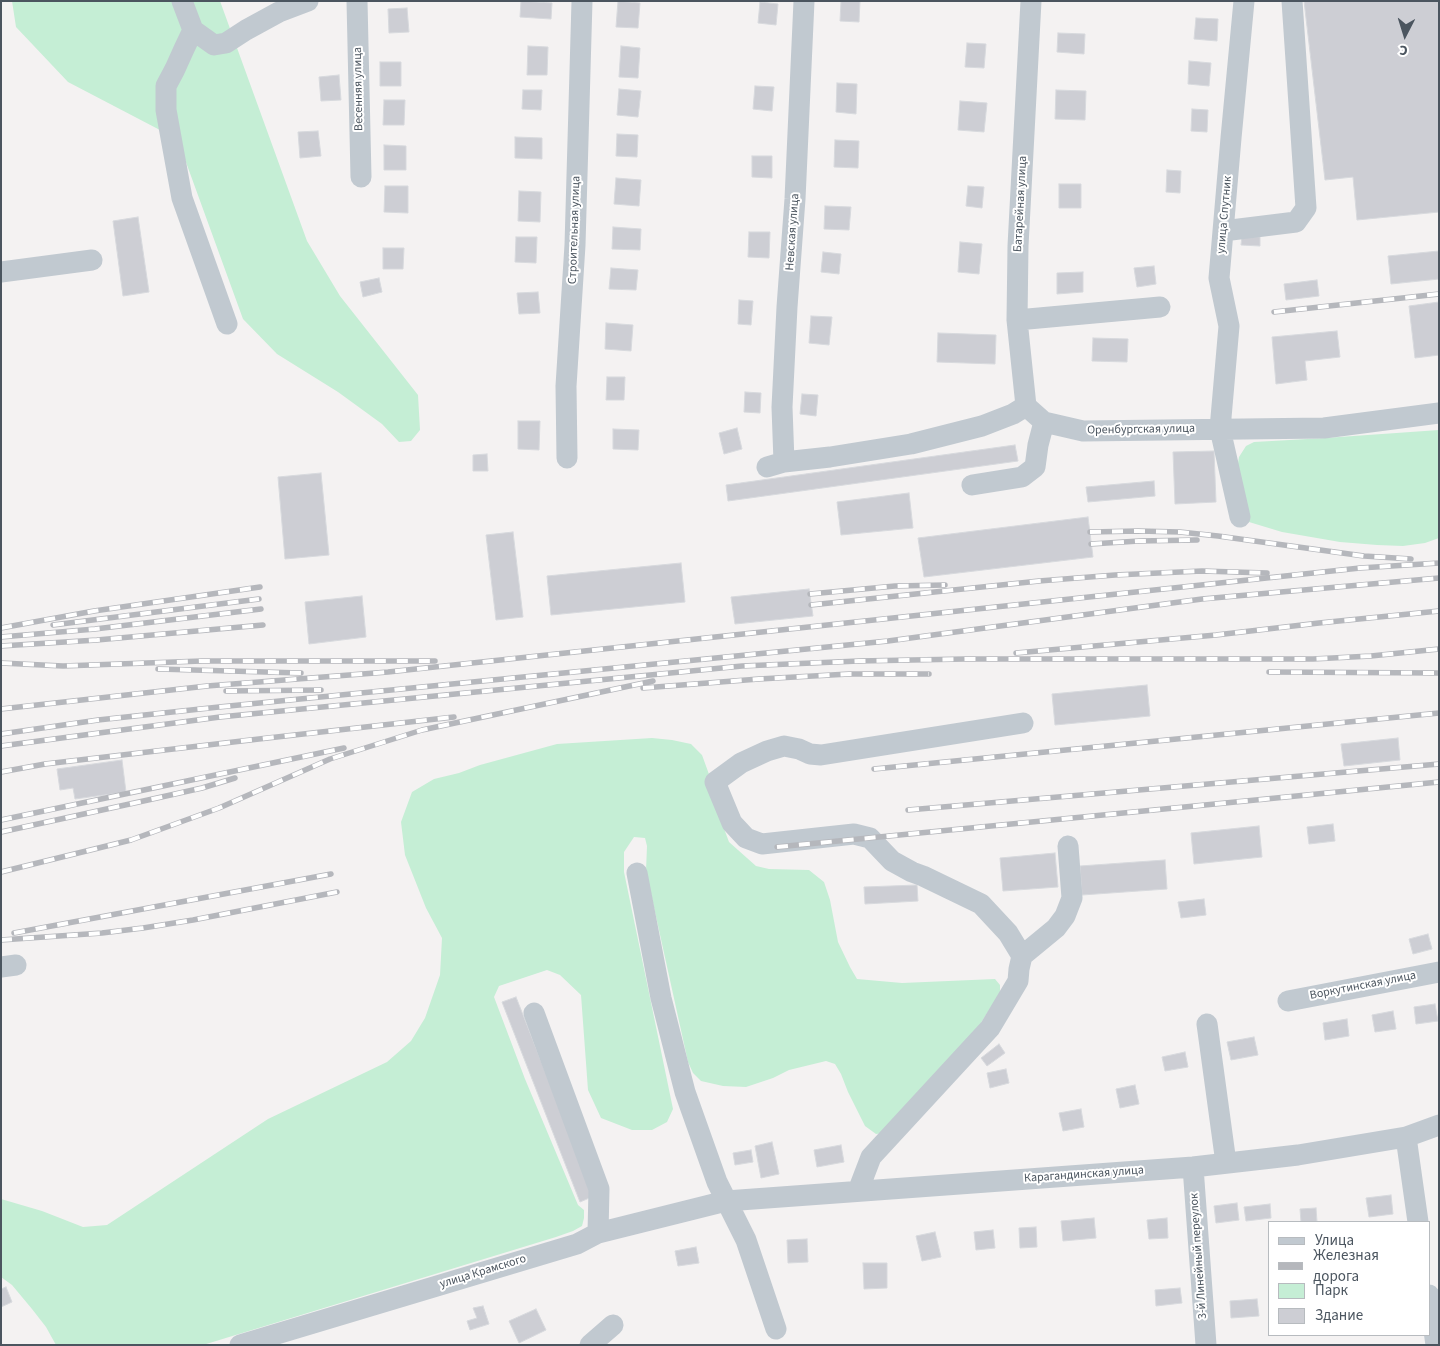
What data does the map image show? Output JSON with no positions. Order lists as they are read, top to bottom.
{
  "streets": {
    "street": [
      "Весенняя улица",
      "Батарейная улица",
      "улица Спутник",
      "Строительная улица",
      "Невская улица",
      "Оренбургская улица",
      "Воркутинская улица",
      "Карагандинская улица",
      "3-й Линейный переулок",
      "улица Крамского"
    ]
  },
  "crossings": [
    ["Батарейная улица", "Невская улица"],
    ["Батарейная улица", "Оренбургская улица"],
    ["улица Спутник", "Оренбургская улица"],
    ["Невская улица", "Оренбургская улица"],
    ["Карагандинская улица", "3-й Линейный переулок"],
    ["Карагандинская улица", "улица Крамского"]
  ],
  "legend": [
    "Улица",
    "Железная дорога",
    "Парк",
    "Здание"
  ],
  "north": "bottom"
}
